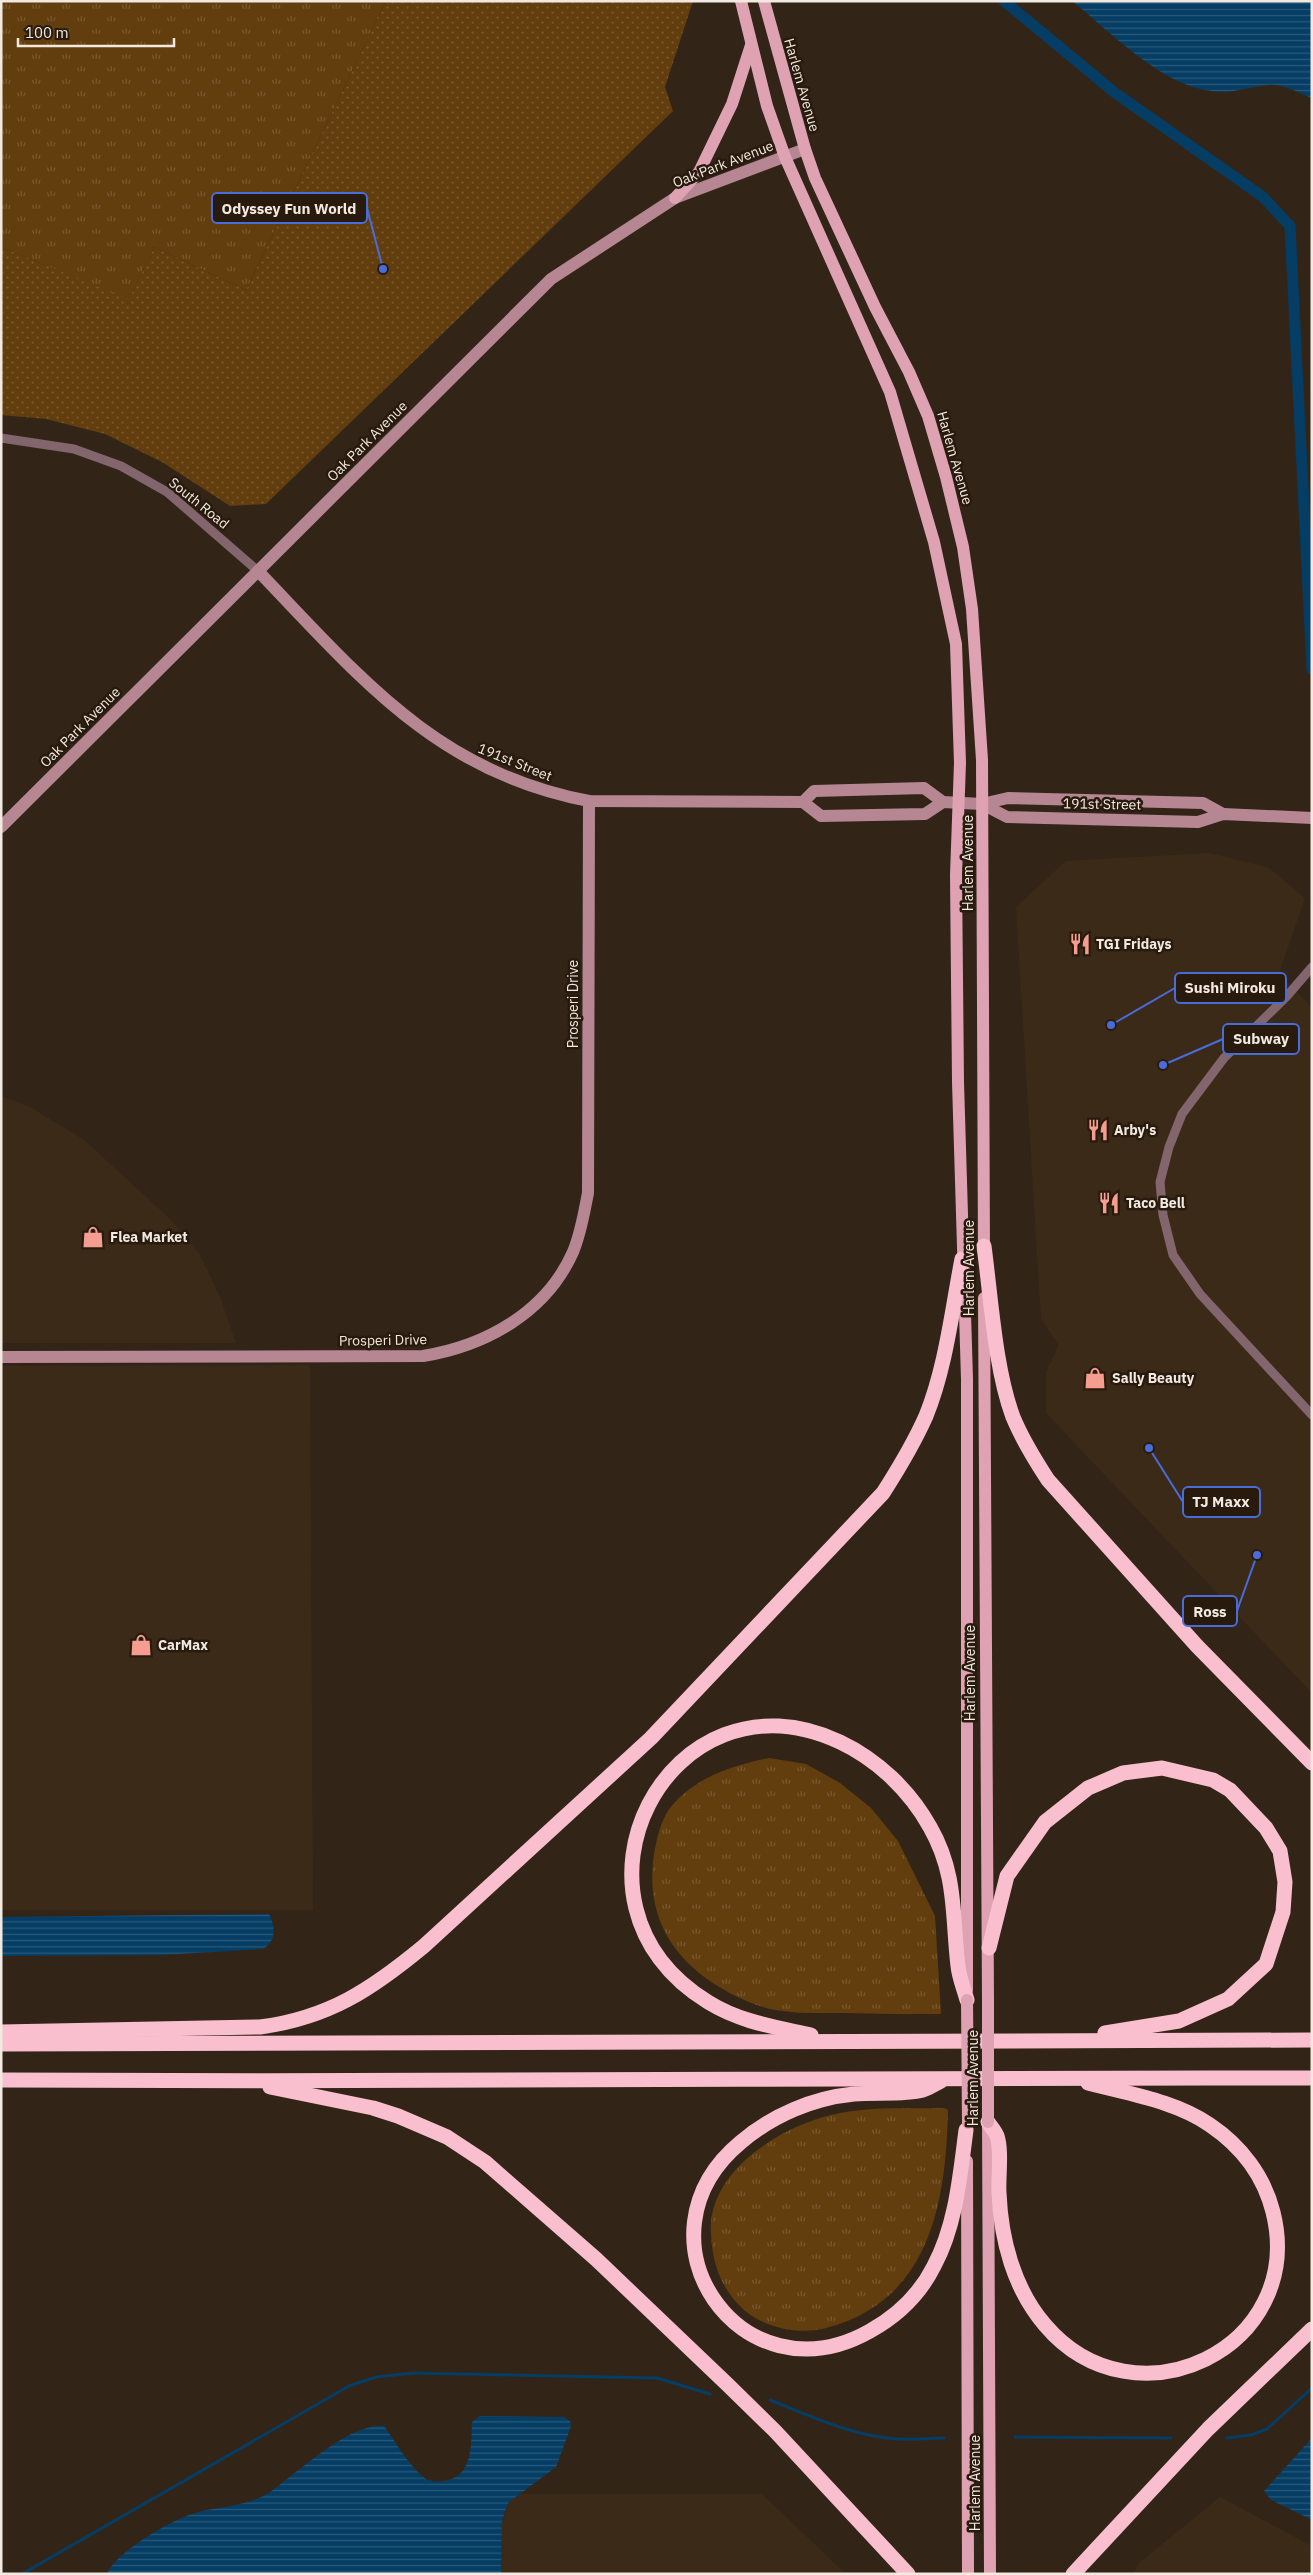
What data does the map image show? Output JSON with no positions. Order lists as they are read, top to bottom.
{
  "streets": {
    "main road": ["Harlem Avenue"],
    "street": [
      "Oak Park Avenue",
      "South Road",
      "191st Street",
      "Prosperi Drive"
    ]
  },
  "crossings": [
    ["Harlem Avenue", "Oak Park Avenue"],
    ["Harlem Avenue", "191st Street"],
    ["Oak Park Avenue", "South Road"],
    ["Oak Park Avenue", "191st Street"],
    ["South Road", "191st Street"],
    ["191st Street", "Prosperi Drive"]
  ],
  "places": {
    "other": [
      "Odyssey Fun World",
      "Sushi Miroku",
      "Subway",
      "TJ Maxx",
      "Ross"
    ],
    "restaurant": ["TGI Fridays", "Arby's", "Taco Bell"],
    "shop": ["Flea Market", "Sally Beauty", "CarMax"]
  },
  "scale_bar": "100 m"
}
